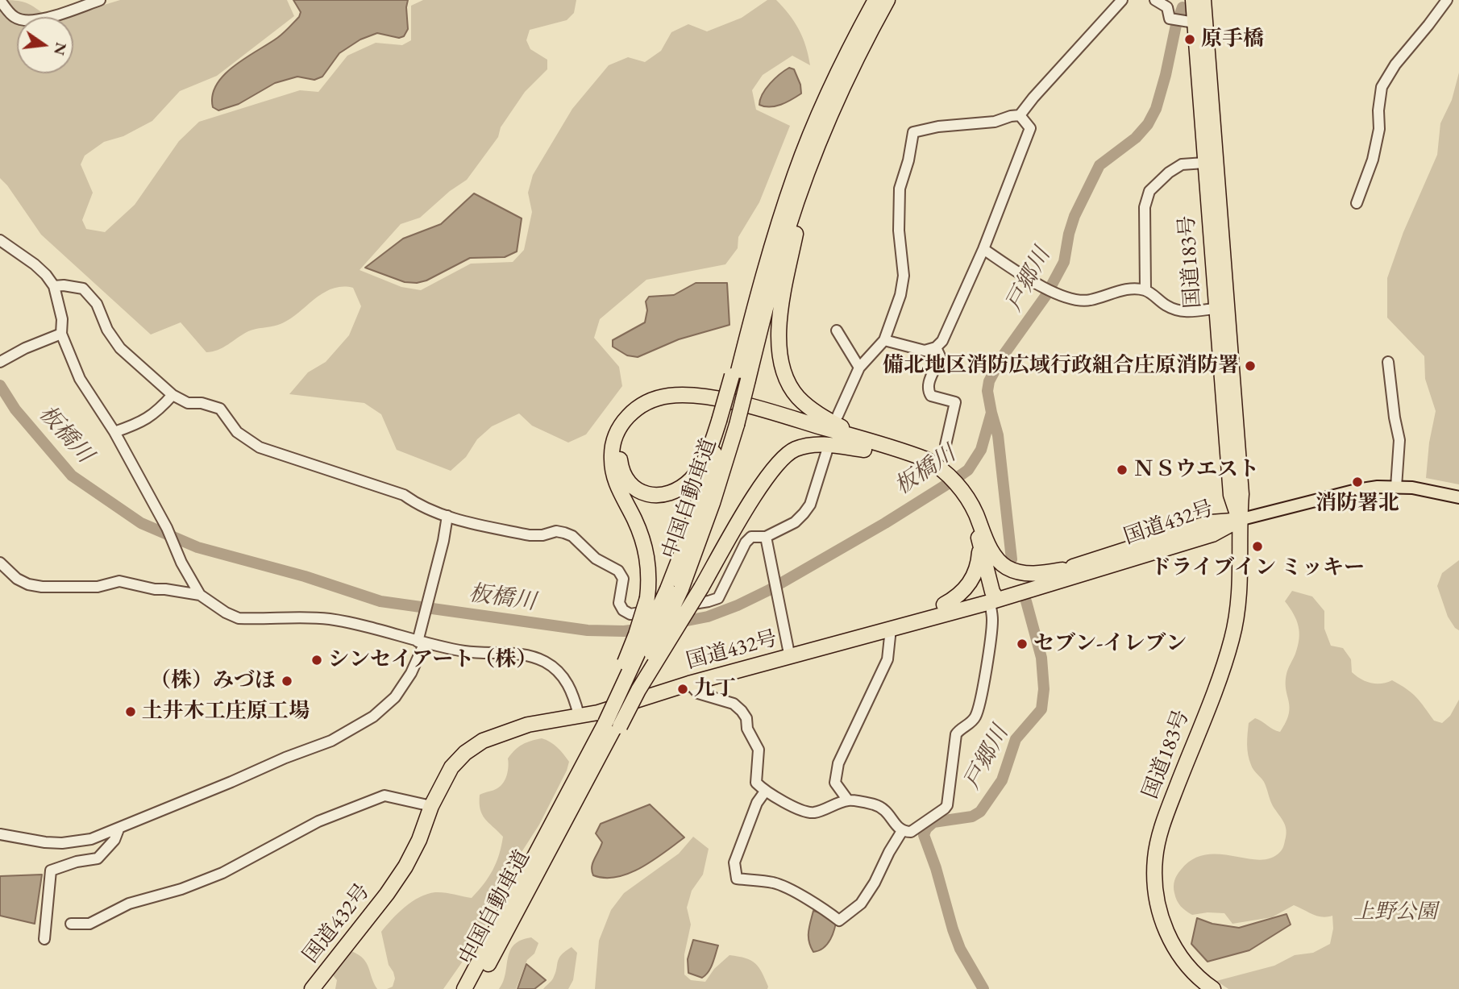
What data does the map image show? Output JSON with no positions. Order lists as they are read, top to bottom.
{
  "streets": {
    "highway": ["国道183号", "中国自動車道", "国道432号"]
  },
  "crossings": [
    ["国道183号", "国道432号"]
  ],
  "water": ["戸郷川", "板橋川"],
  "parks": ["上野公園"],
  "places": [
    "原手橋",
    "備北地区消防広域行政組合庄原消防署",
    "ＮＳウエスト",
    "消防署北",
    "ドライブイン ミッキー",
    "セブン-イレブン",
    "シンセイアート（株）",
    "（株）みづほ",
    "九丁",
    "土井木工庄原工場"
  ],
  "north": "right"
}
